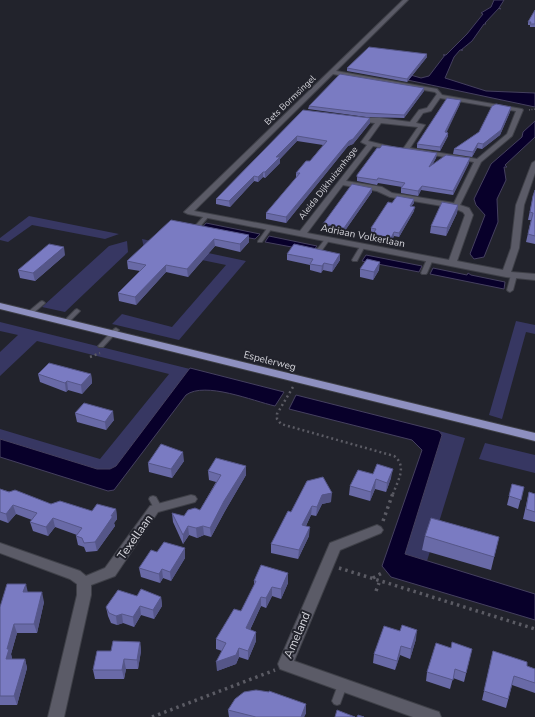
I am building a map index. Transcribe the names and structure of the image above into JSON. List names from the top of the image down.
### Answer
{
  "streets": {
    "main road": ["Espelerweg"],
    "street": [
      "Bets Bormsingel",
      "Aleida Dijkhuizenhage",
      "Adriaan Volkerlaan",
      "Texellaan",
      "Ameland"
    ]
  },
  "crossings": [
    ["Bets Bormsingel", "Adriaan Volkerlaan"],
    ["Aleida Dijkhuizenhage", "Adriaan Volkerlaan"]
  ]
}
